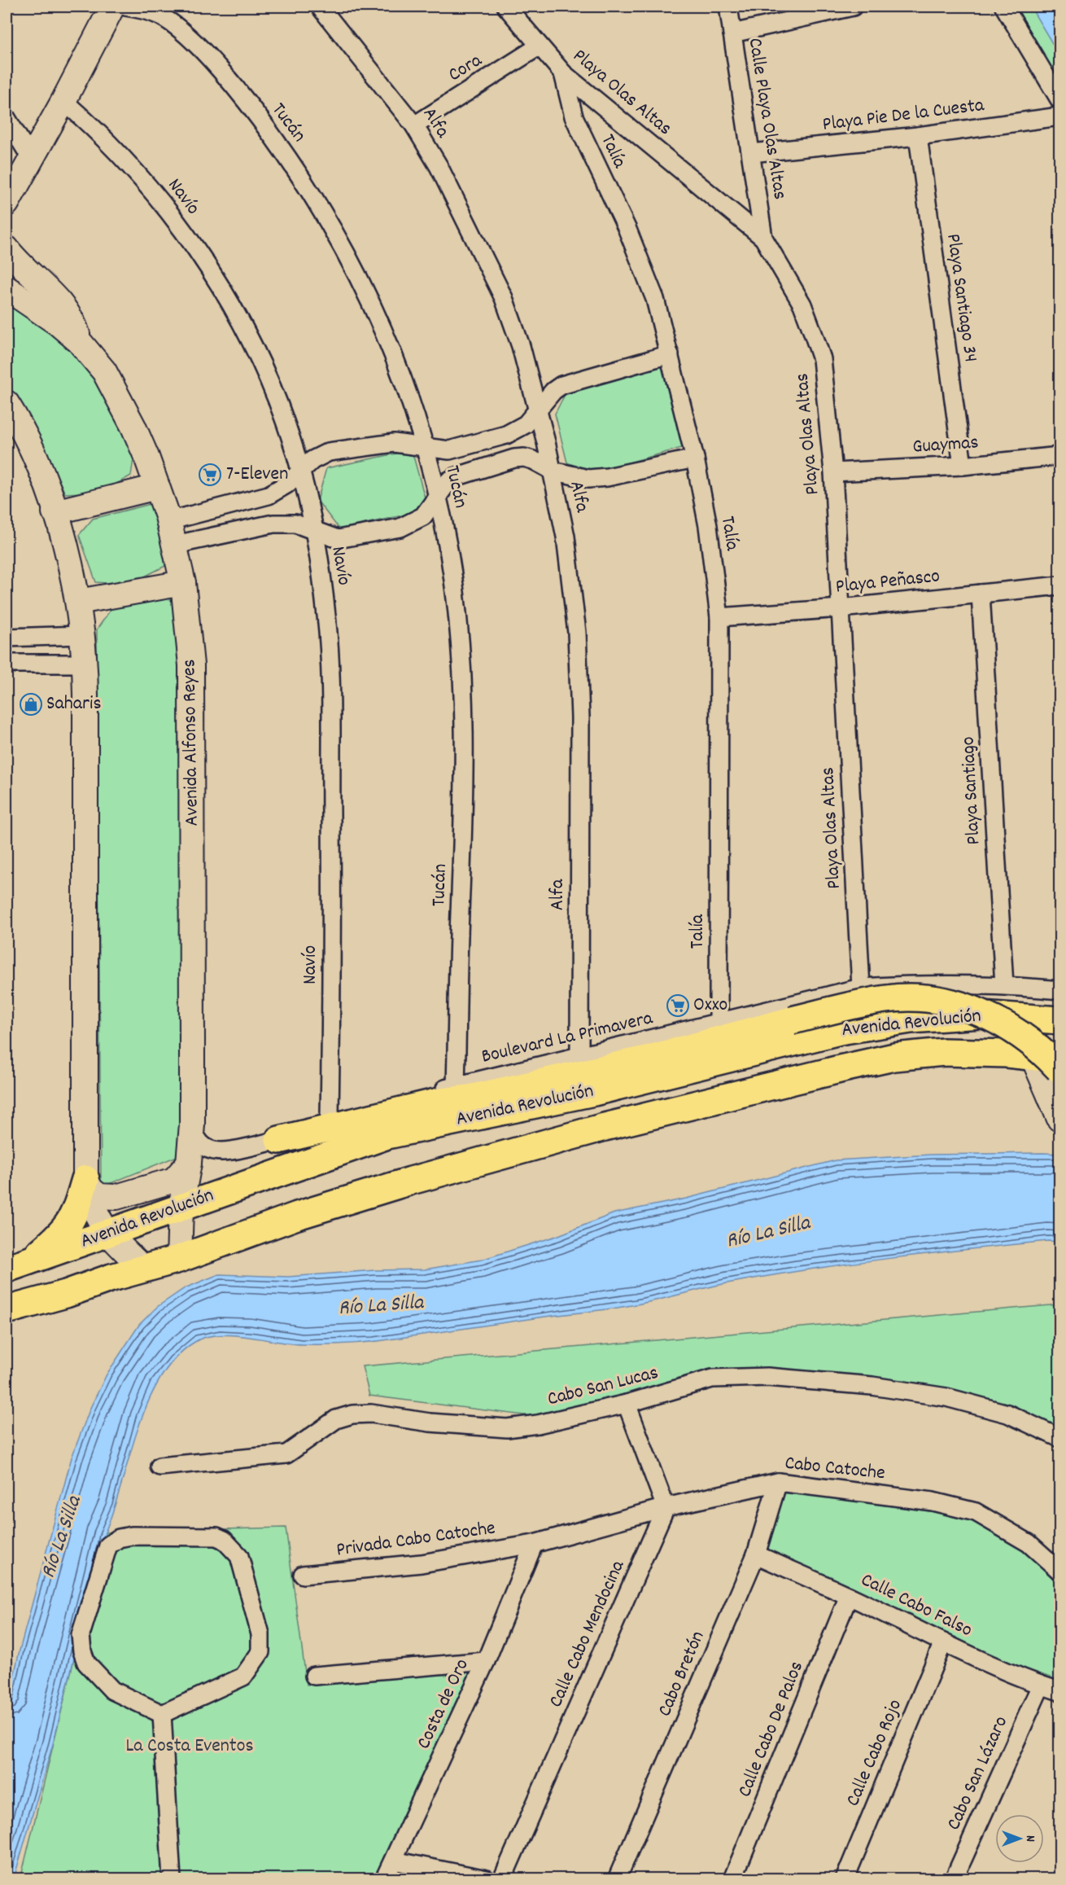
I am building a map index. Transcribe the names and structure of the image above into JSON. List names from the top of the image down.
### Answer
{
  "streets": {
    "main road": ["Avenida Alfonso Reyes", "Avenida Revolución"],
    "street": [
      "Cora",
      "Playa Olas Altas",
      "Playa Pie De la Cuesta",
      "Calle Playa Olas Altas",
      "Tucán",
      "Alfa",
      "Talía",
      "Navío",
      "Playa Santiago 34",
      "Guaymas",
      "Playa Peñasco",
      "Playa Santiago",
      "Boulevard La Primavera",
      "Cabo San Lucas",
      "Cabo Catoche",
      "Privada Cabo Catoche",
      "Calle Cabo Falso",
      "Calle Cabo Mendocina",
      "Cabo Bretón",
      "Costa de Oro",
      "Calle Cabo De Palos",
      "Calle Cabo Rojo",
      "Cabo San Lázaro"
    ]
  },
  "crossings": [
    ["Cora", "Playa Olas Altas"],
    ["Cora", "Alfa"],
    ["Playa Olas Altas", "Calle Playa Olas Altas"],
    ["Playa Olas Altas", "Talía"],
    ["Playa Olas Altas", "Guaymas"],
    ["Playa Olas Altas", "Playa Peñasco"],
    ["Playa Olas Altas", "Boulevard La Primavera"],
    ["Playa Pie De la Cuesta", "Calle Playa Olas Altas"],
    ["Playa Pie De la Cuesta", "Playa Santiago 34"],
    ["Tucán", "Navío"],
    ["Tucán", "Boulevard La Primavera"],
    ["Alfa", "Boulevard La Primavera"],
    ["Talía", "Playa Peñasco"],
    ["Talía", "Boulevard La Primavera"],
    ["Navío", "Boulevard La Primavera"],
    ["Playa Santiago 34", "Guaymas"],
    ["Playa Peñasco", "Playa Santiago"],
    ["Avenida Alfonso Reyes", "Avenida Revolución"],
    ["Avenida Alfonso Reyes", "Boulevard La Primavera"],
    ["Playa Santiago", "Boulevard La Primavera"],
    ["Cabo Catoche", "Privada Cabo Catoche"],
    ["Cabo Catoche", "Calle Cabo Mendocina"],
    ["Cabo Catoche", "Cabo Bretón"],
    ["Cabo Catoche", "Costa de Oro"],
    ["Privada Cabo Catoche", "Costa de Oro"],
    ["Calle Cabo Falso", "Cabo Bretón"],
    ["Calle Cabo Falso", "Calle Cabo De Palos"],
    ["Calle Cabo Falso", "Calle Cabo Rojo"],
    ["Calle Cabo Falso", "Cabo San Lázaro"]
  ],
  "water": ["Río La Silla"],
  "parks": ["La Costa Eventos"],
  "places": {
    "supermarket": ["7-Eleven", "Oxxo"],
    "shop": ["Saharis"]
  },
  "north": "right"
}
